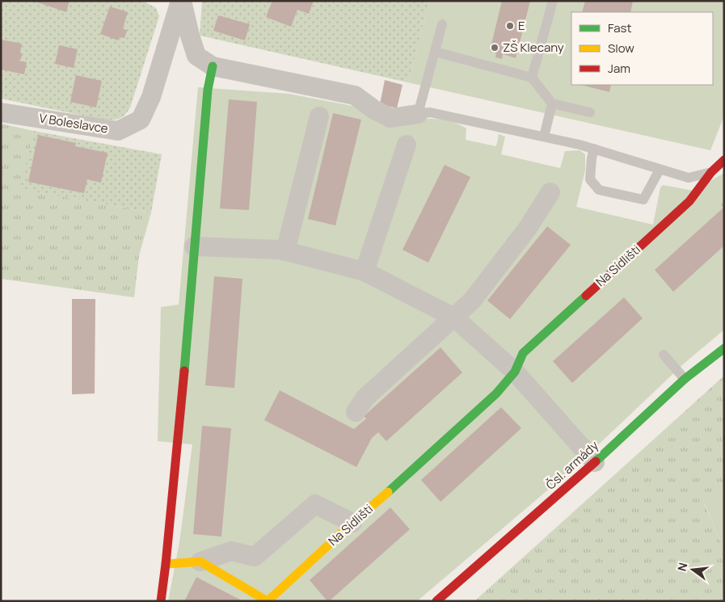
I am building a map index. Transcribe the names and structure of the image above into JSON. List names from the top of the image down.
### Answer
{
  "streets": {
    "street": ["V Boleslavce", "Na Sídlišti", "Čsl. armády"]
  },
  "places": ["E", "ZŠ Klecany"],
  "legend": ["Fast", "Slow", "Jam"],
  "north": "left"
}
